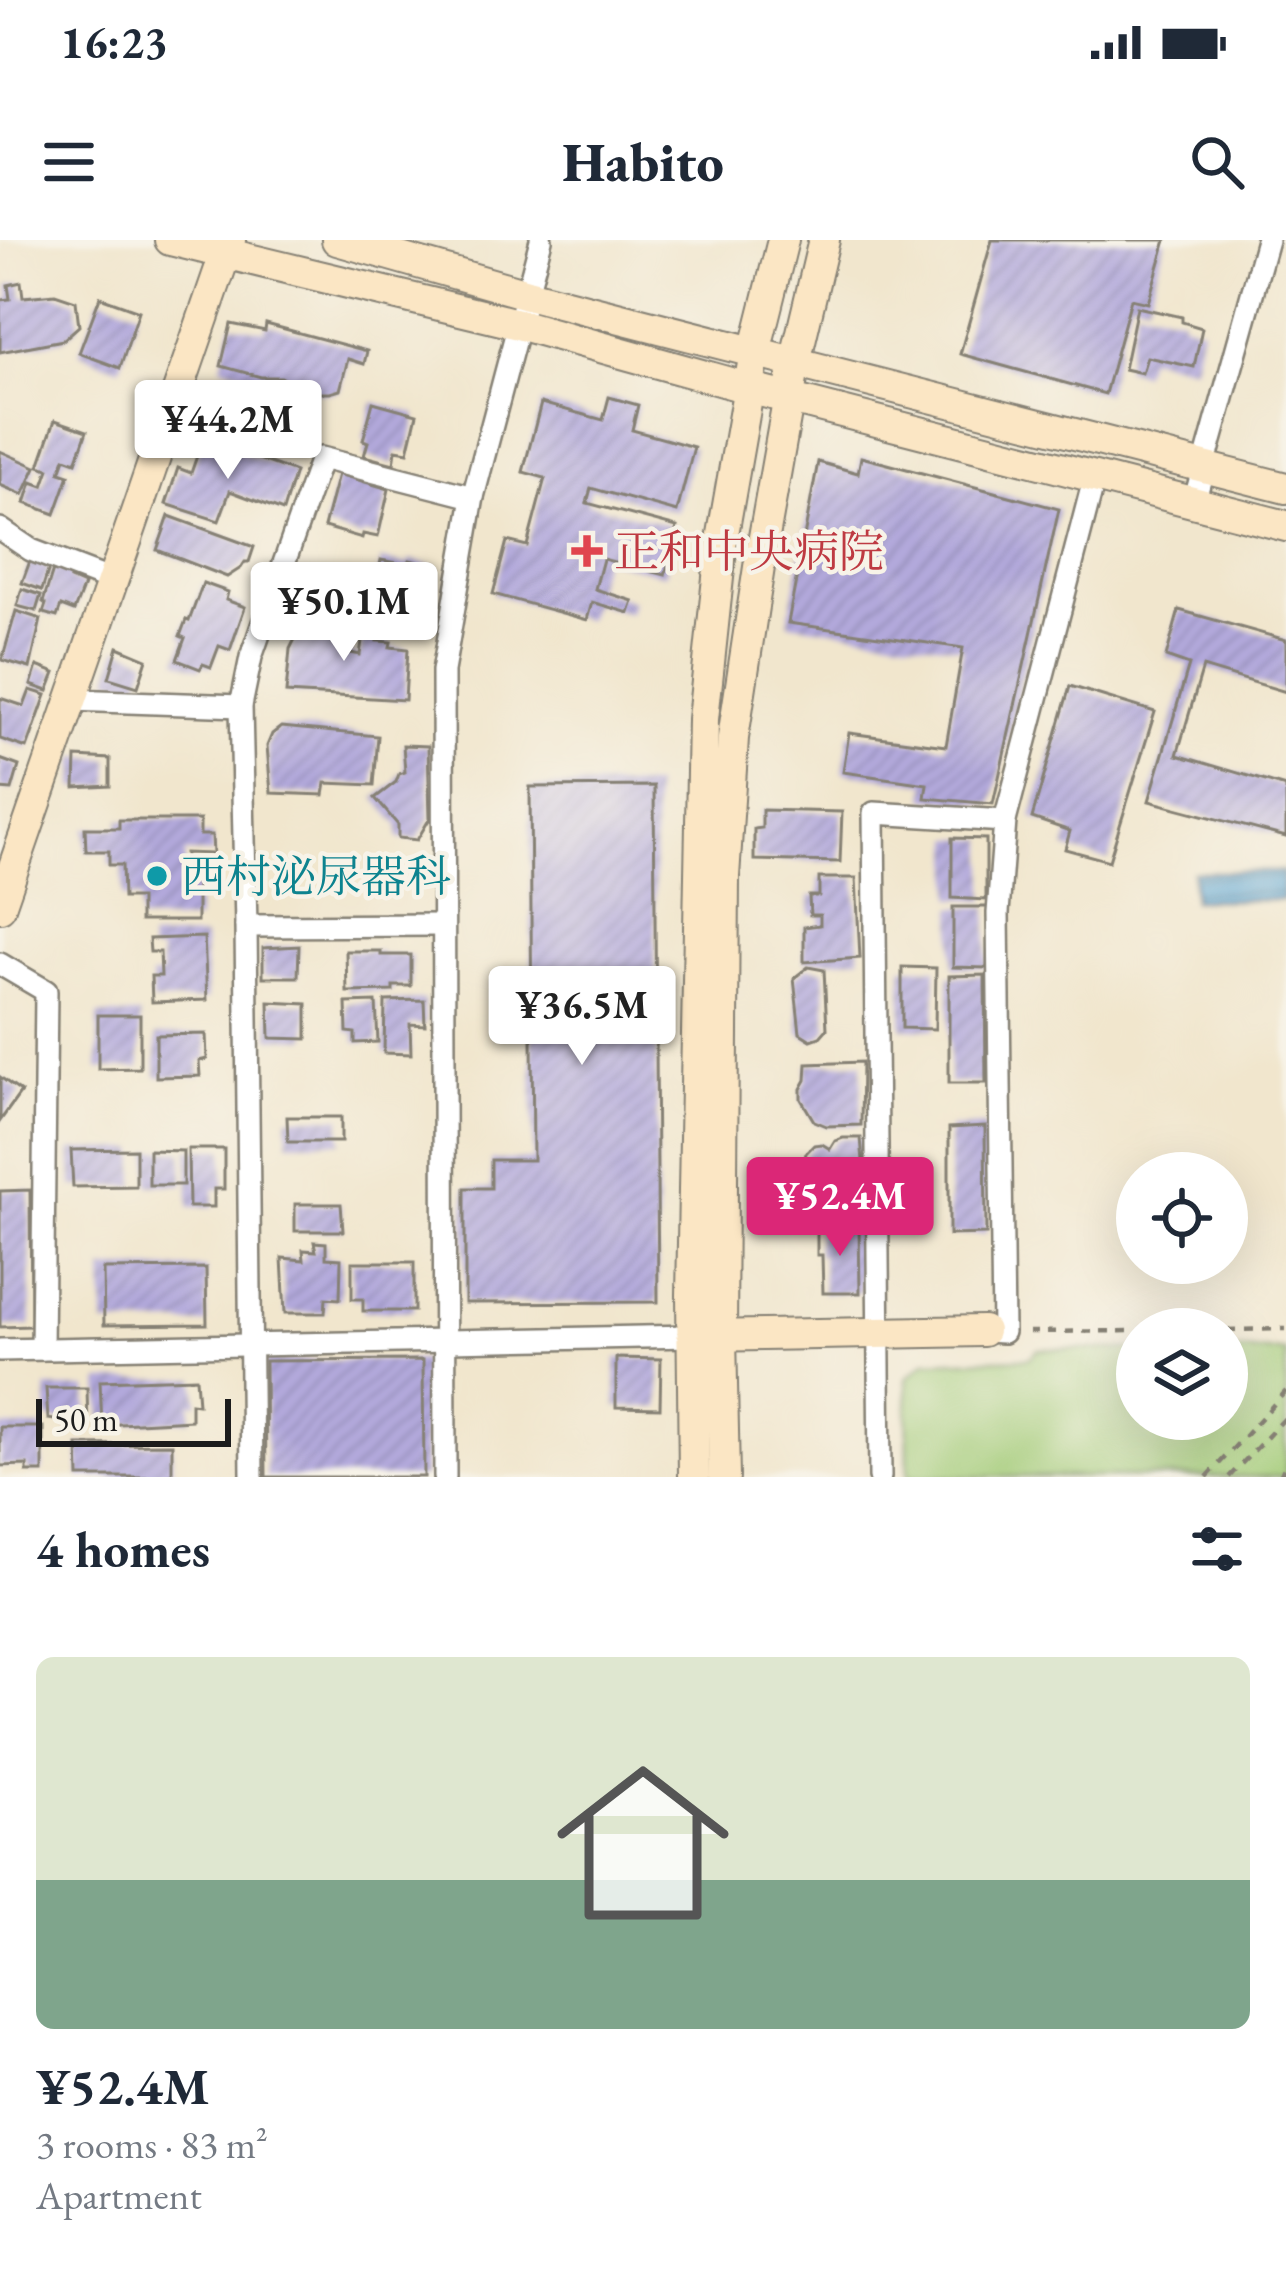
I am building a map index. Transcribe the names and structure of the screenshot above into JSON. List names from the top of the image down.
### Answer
{
  "places": {
    "health": ["正和中央病院"],
    "other": ["西村泌尿器科"]
  },
  "scale_bar": "50 m",
  "page": {
    "status": "16:23",
    "header": "Habito",
    "price": [
      "¥44.2M",
      "¥50.1M",
      "¥36.5M",
      "¥52.4M"
    ],
    "scale": "50 m",
    "heading": "4 homes",
    "list": [
      {
        "name": "¥52.4M",
        "note": "3 rooms · 83 m² · Apartment"
      }
    ]
  }
}
